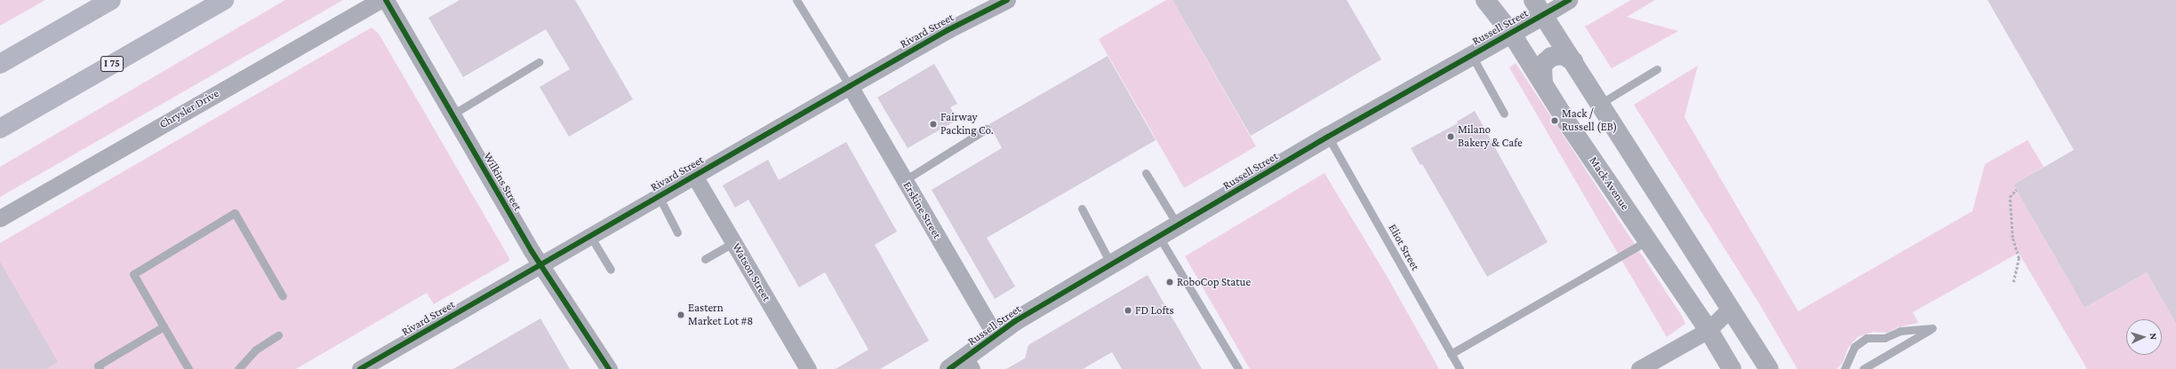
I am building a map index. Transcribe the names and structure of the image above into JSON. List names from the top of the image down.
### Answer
{
  "streets": {
    "highway": ["I 75"],
    "main road": ["Mack Avenue"],
    "street": [
      "Russell Street",
      "Rivard Street",
      "Chrysler Drive",
      "Wilkins Street",
      "Erskine Street",
      "Watson Street"
    ],
    "lane": ["Eliot Street"]
  },
  "crossings": [
    ["Russell Street", "Mack Avenue"],
    ["Russell Street", "Erskine Street"],
    ["Russell Street", "Eliot Street"],
    ["Rivard Street", "Wilkins Street"],
    ["Rivard Street", "Erskine Street"],
    ["Rivard Street", "Watson Street"]
  ],
  "places": [
    "Mack / Russell (EB)",
    "Fairway Packing Co.",
    "Milano Bakery & Cafe",
    "RoboCop Statue",
    "FD Lofts",
    "Eastern Market Lot #8"
  ],
  "north": "right"
}
